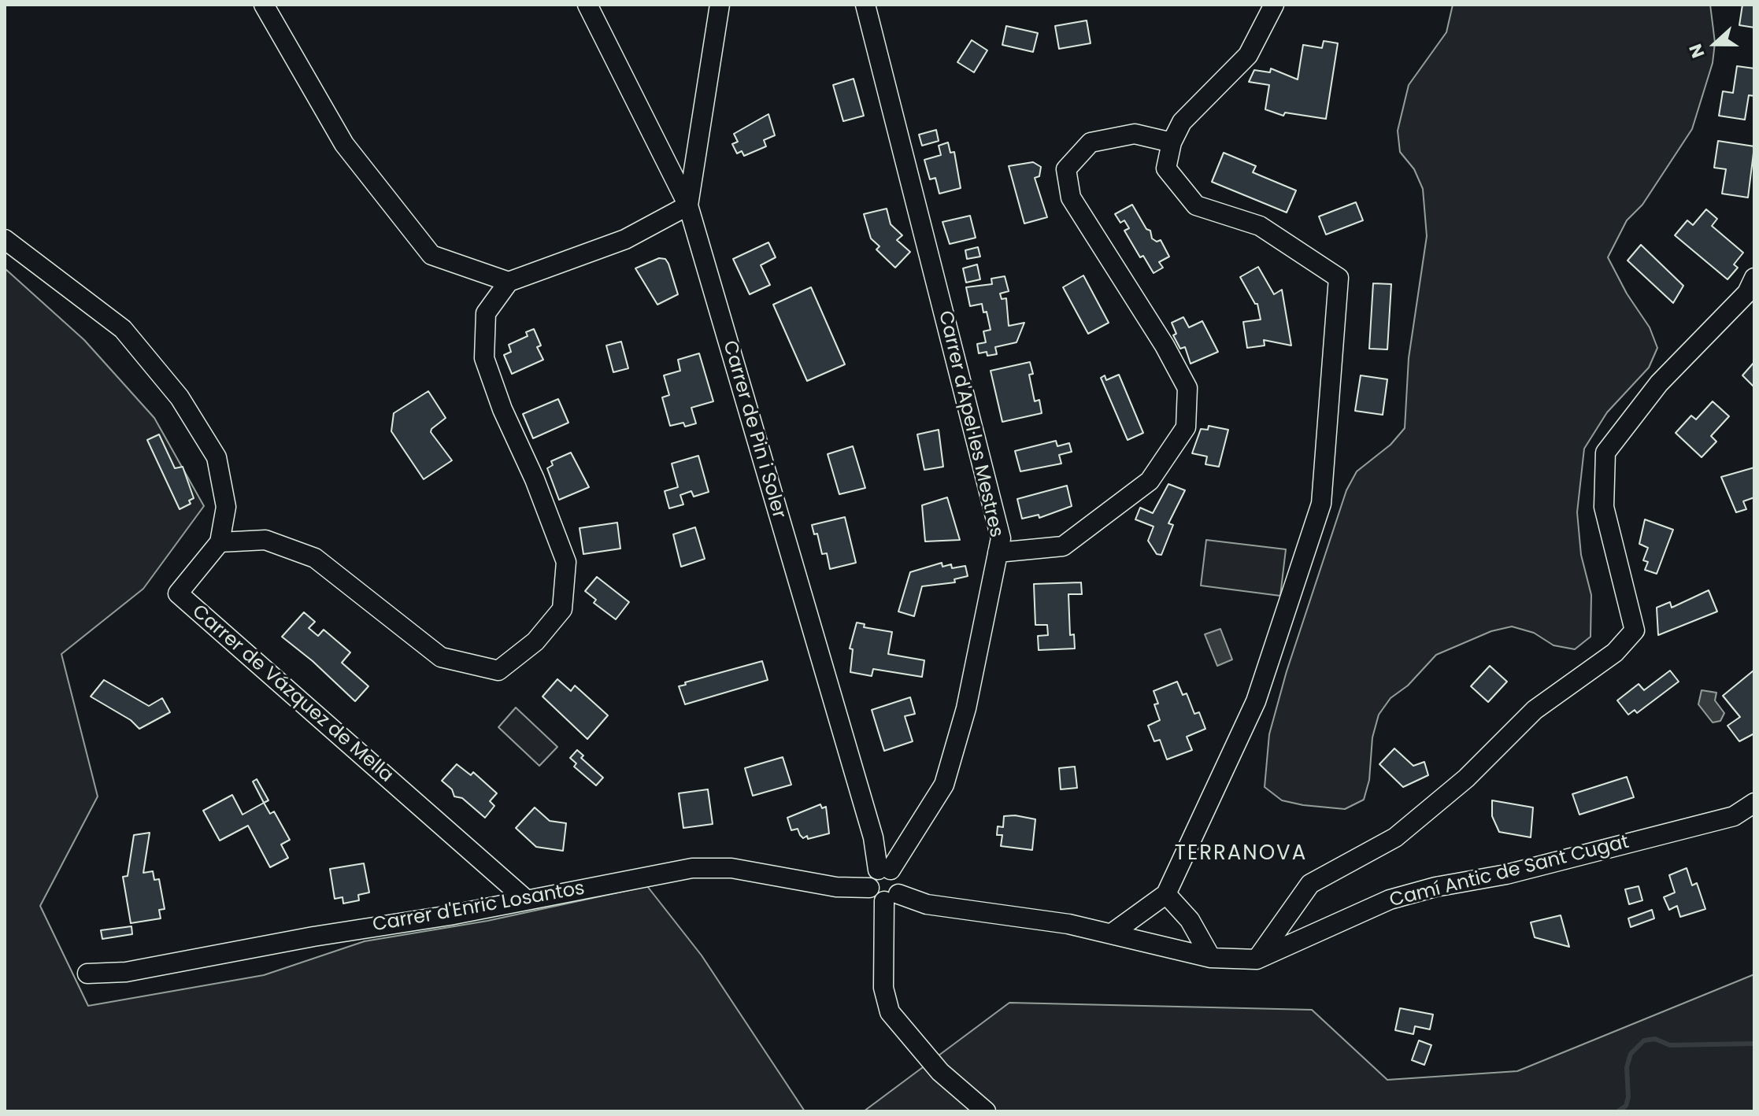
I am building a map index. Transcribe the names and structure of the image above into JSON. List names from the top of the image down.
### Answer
{
  "streets": {
    "street": [
      "Carrer d'Apel·les Mestres",
      "Carrer de Pin i Soler",
      "Carrer de Vázquez de Mella",
      "Camí Antic de Sant Cugat",
      "Carrer d'Enric Losantos"
    ]
  },
  "crossings": [
    ["Carrer d'Apel·les Mestres", "Carrer de Pin i Soler"],
    ["Carrer d'Apel·les Mestres", "Camí Antic de Sant Cugat"],
    ["Carrer d'Apel·les Mestres", "Carrer d'Enric Losantos"],
    ["Carrer de Pin i Soler", "Camí Antic de Sant Cugat"],
    ["Carrer de Pin i Soler", "Carrer d'Enric Losantos"],
    ["Carrer de Vázquez de Mella", "Carrer d'Enric Losantos"],
    ["Camí Antic de Sant Cugat", "Carrer d'Enric Losantos"]
  ],
  "districts": ["TERRANOVA"],
  "north": "left"
}
